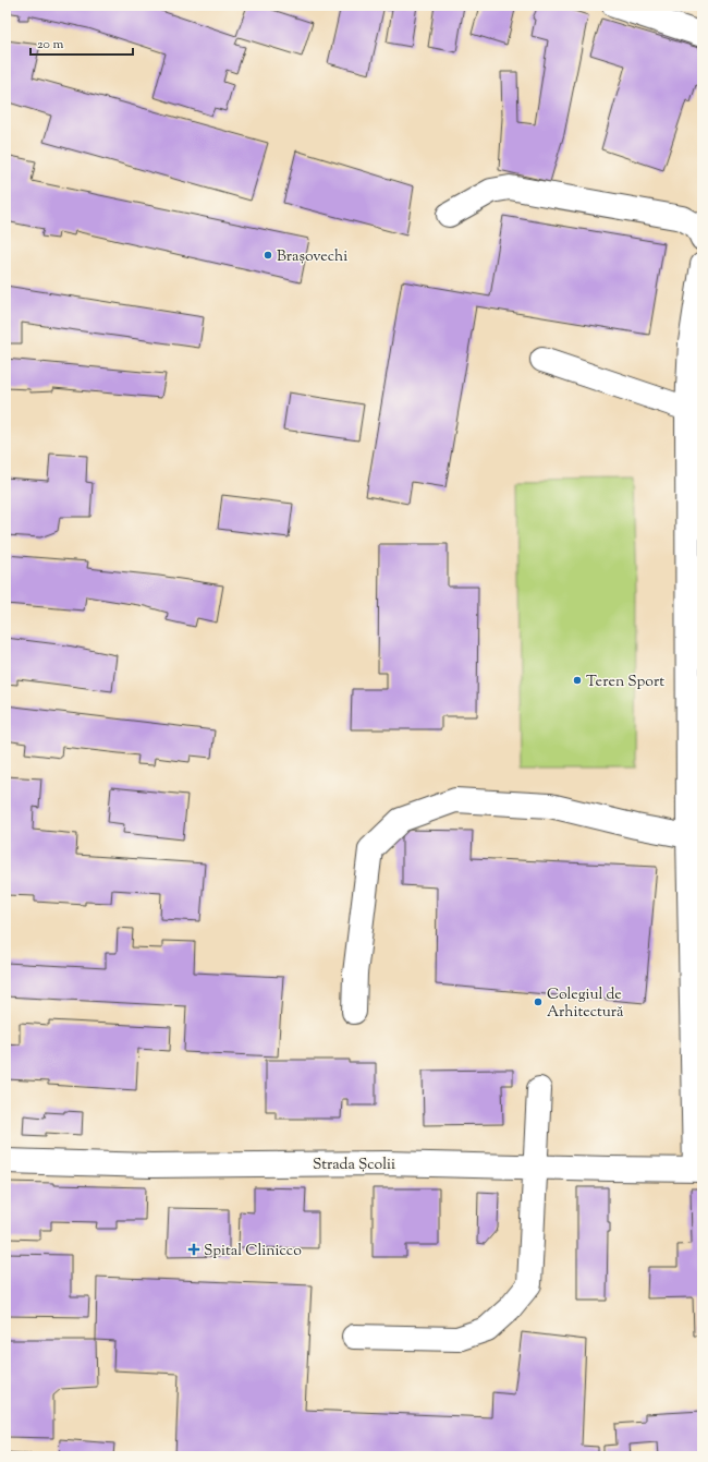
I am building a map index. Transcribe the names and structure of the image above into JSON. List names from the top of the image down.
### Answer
{
  "streets": {
    "street": ["Strada Școlii"]
  },
  "places": {
    "other": ["Brașovechi", "Teren Sport", "Colegiul de Arhitectură"],
    "health": ["Spital Clinicco"]
  },
  "scale_bar": "20 m"
}
